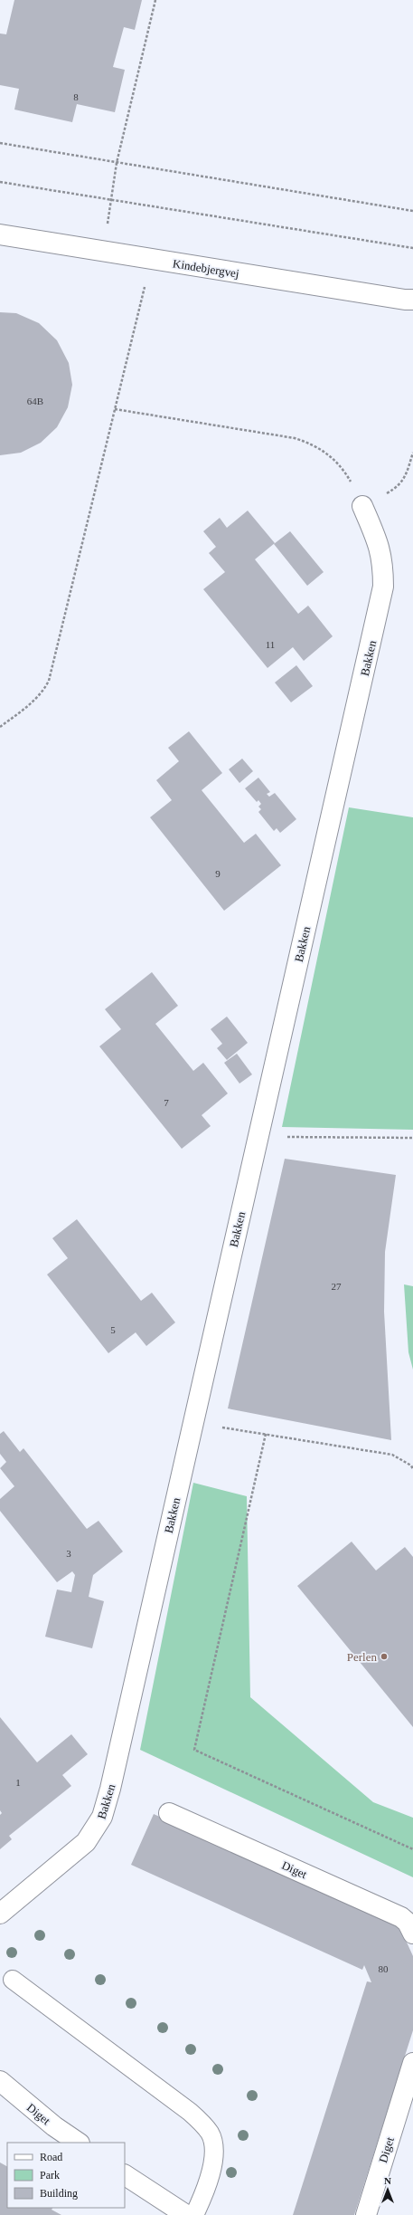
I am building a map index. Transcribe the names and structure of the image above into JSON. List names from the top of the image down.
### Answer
{
  "streets": {
    "street": ["Kindebjergvej", "Bakken", "Diget"]
  },
  "places": ["Perlen"],
  "house_numbers": [
    "8",
    "64B",
    "11",
    "9",
    "7",
    "27",
    "5",
    "3",
    "1",
    "80"
  ],
  "legend": ["Road", "Park", "Building"],
  "north": "top"
}
